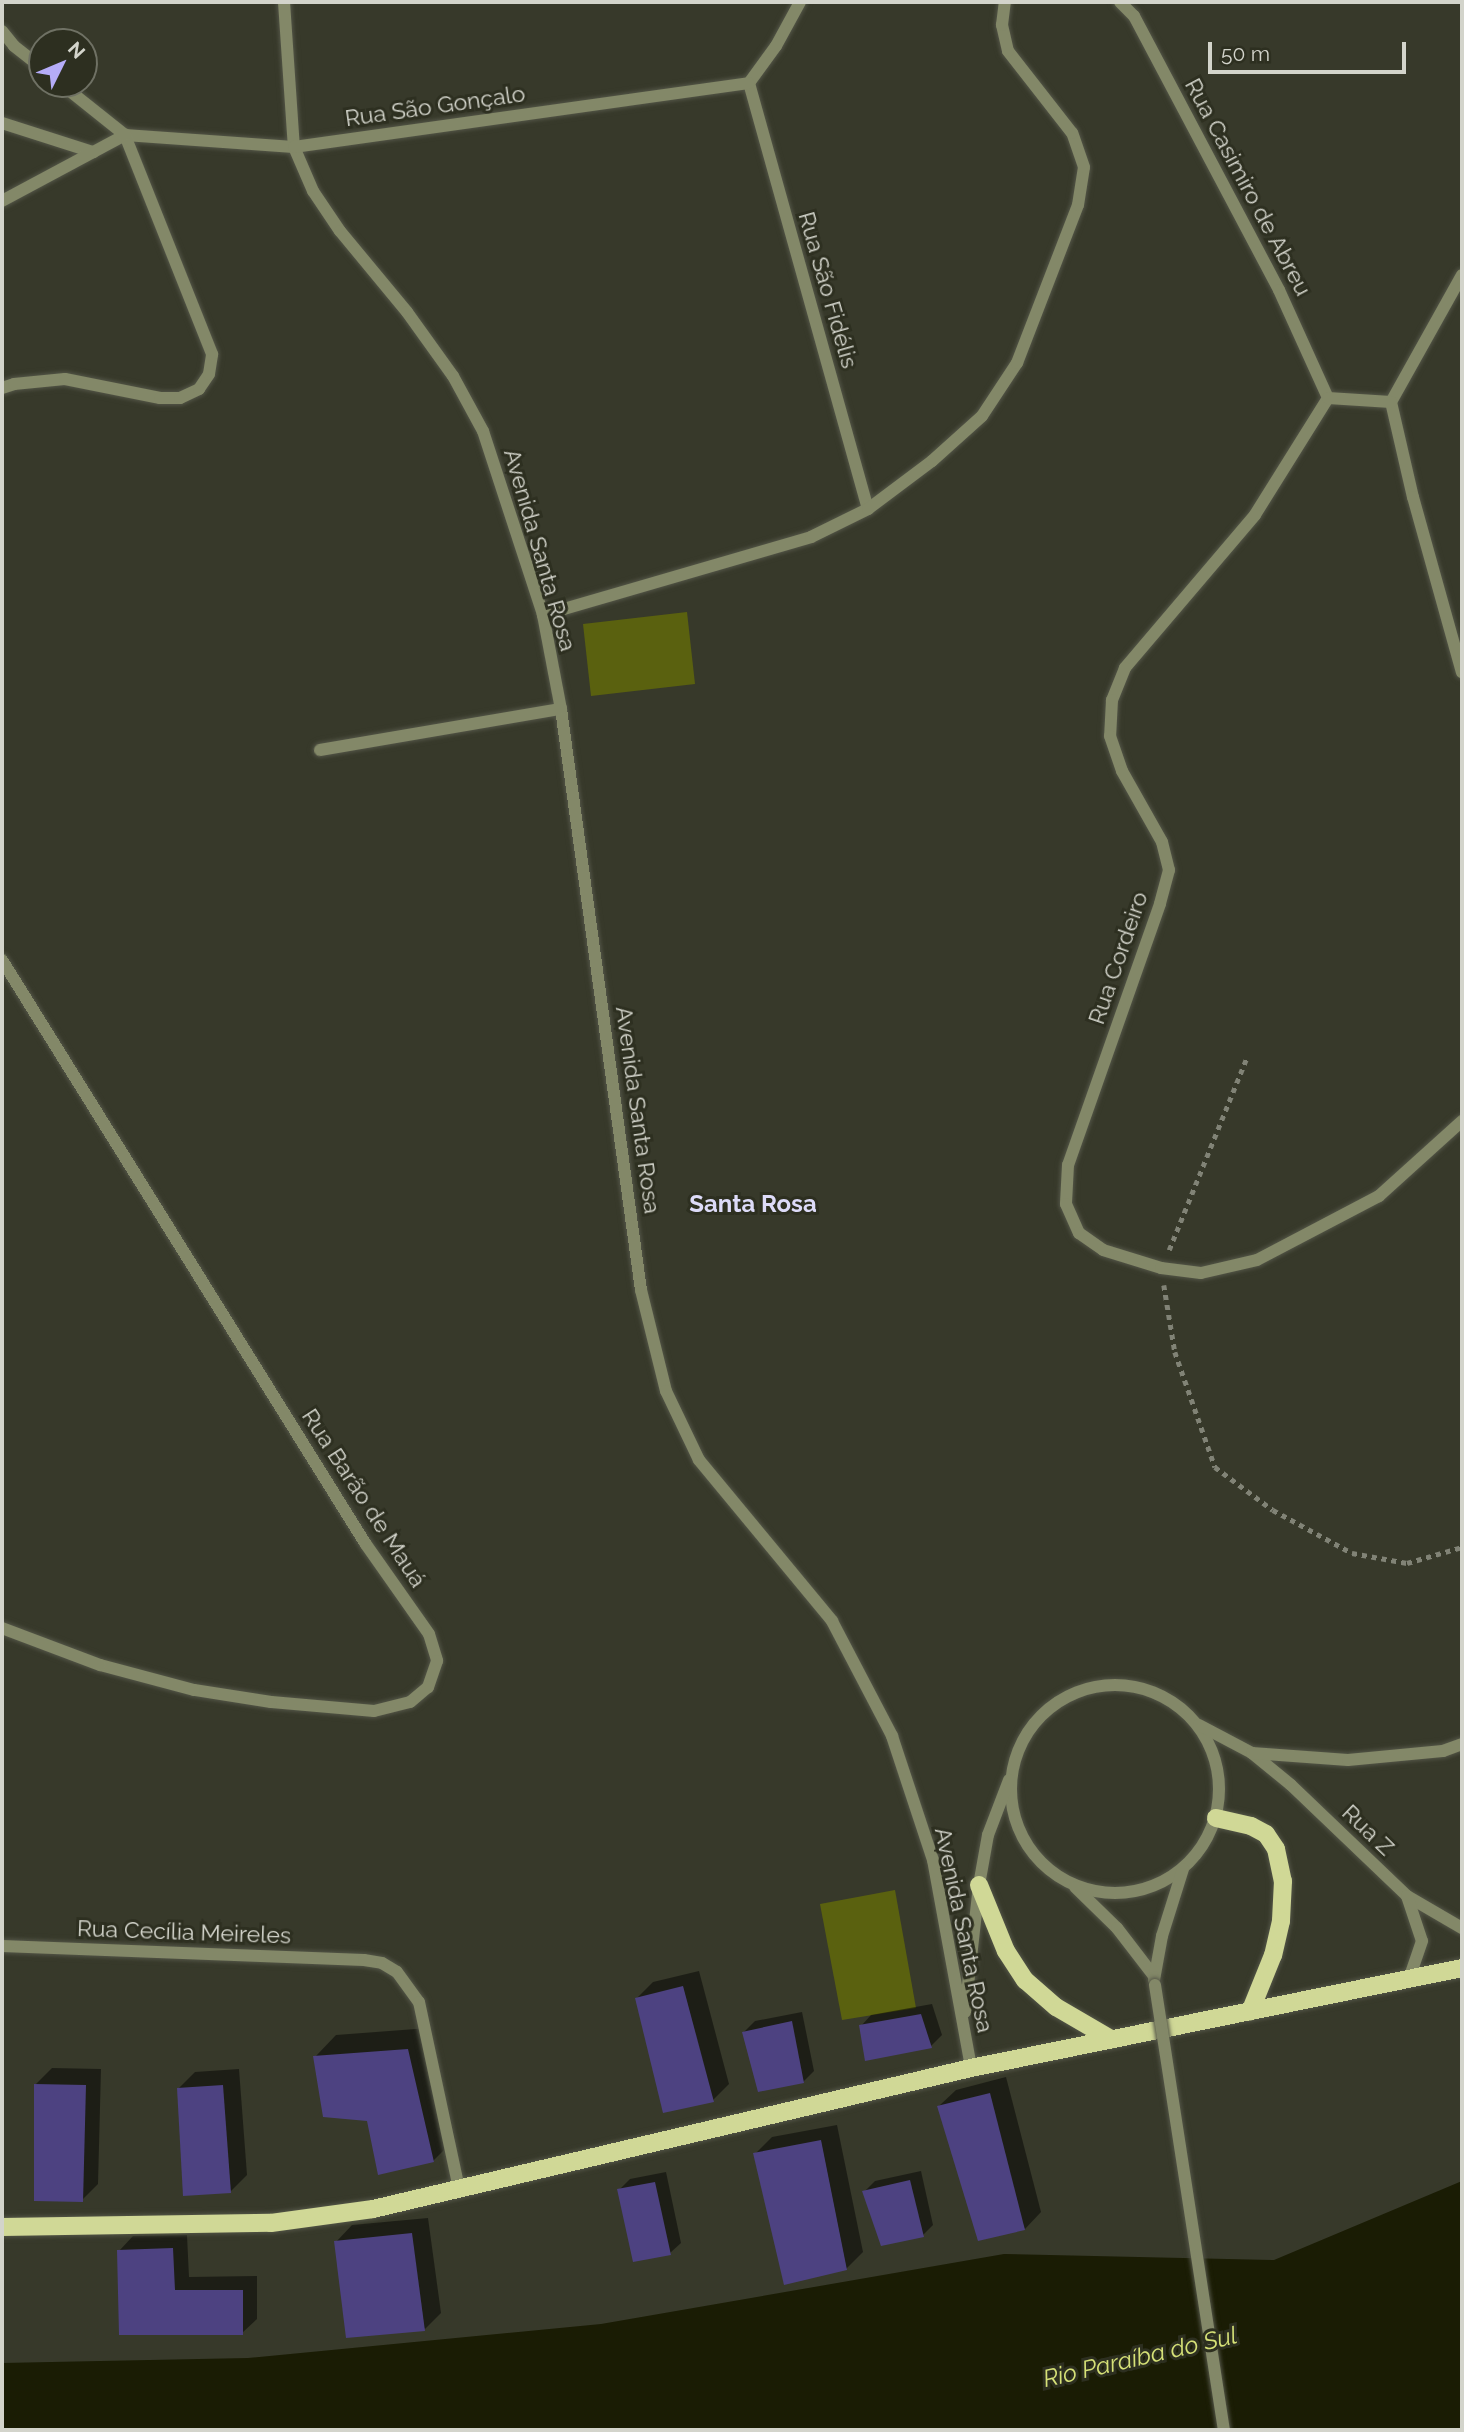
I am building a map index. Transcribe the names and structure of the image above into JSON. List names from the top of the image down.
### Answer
{
  "streets": {
    "street": [
      "Rua São Gonçalo",
      "Rua Casimiro de Abreu",
      "Rua São Fidélis",
      "Avenida Santa Rosa",
      "Rua Cordeiro",
      "Rua Barão de Mauá",
      "Rua Z",
      "Rua Cecília Meireles"
    ]
  },
  "crossings": [
    ["Rua São Gonçalo", "Rua São Fidélis"],
    ["Rua São Gonçalo", "Avenida Santa Rosa"],
    ["Rua Casimiro de Abreu", "Rua Cordeiro"]
  ],
  "districts": ["Santa Rosa"],
  "water": ["Rio Paraíba do Sul"],
  "scale_bar": "50 m",
  "north": "top right"
}
